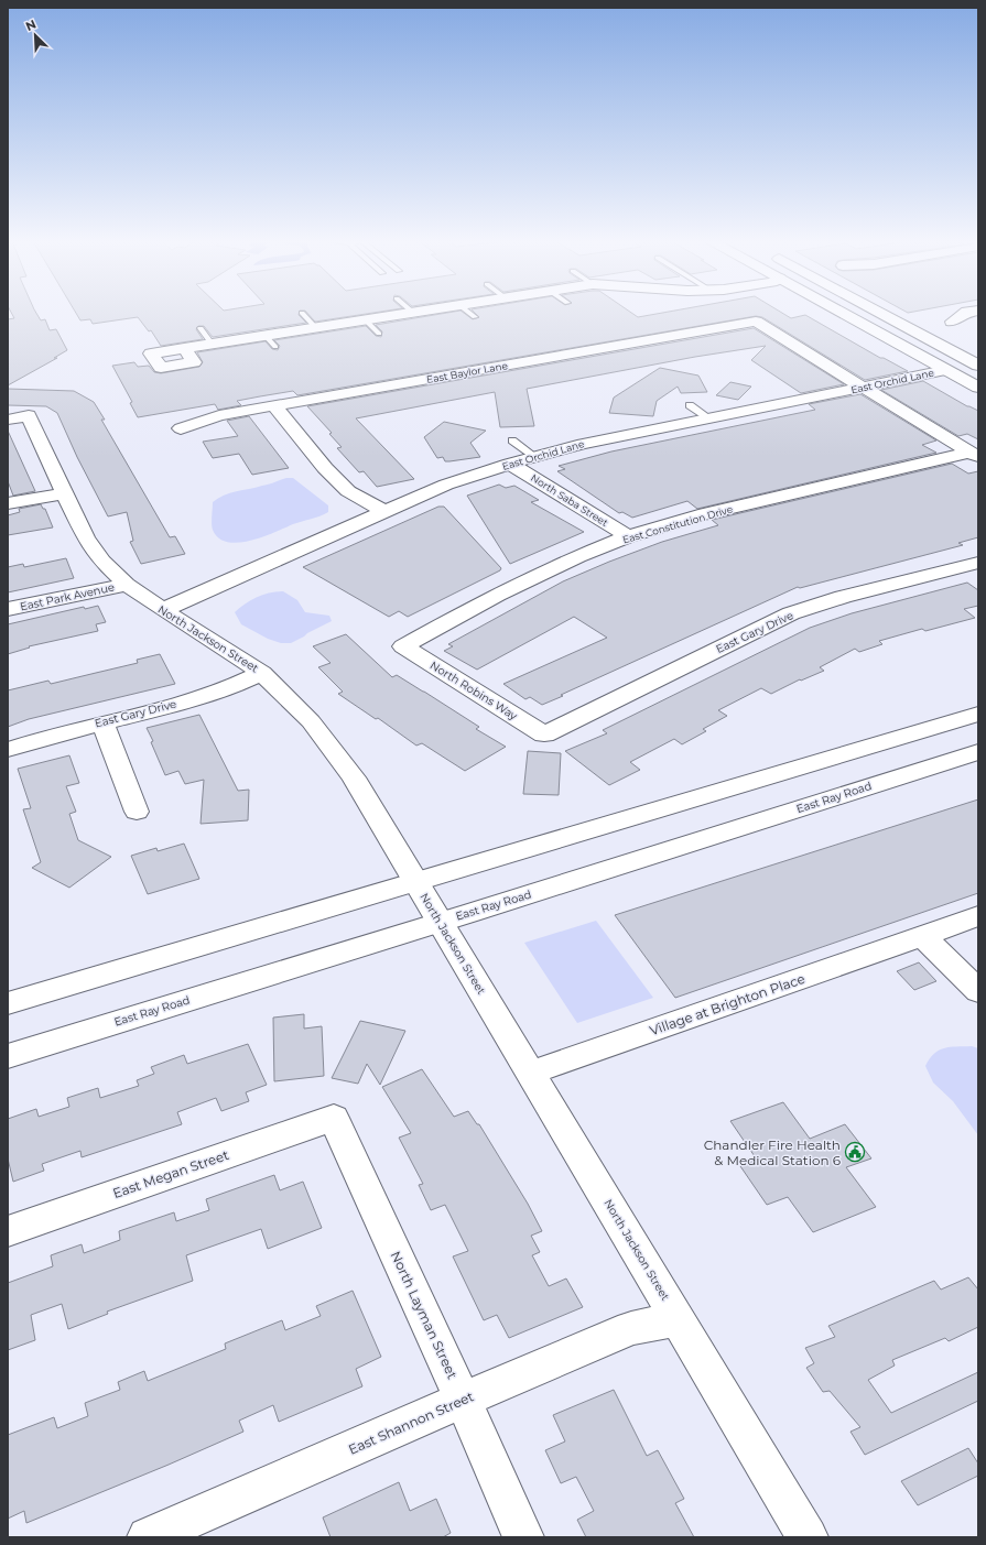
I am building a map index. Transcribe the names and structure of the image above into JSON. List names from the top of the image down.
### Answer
{
  "streets": {
    "street": [
      "East Baylor Lane",
      "East Orchid Lane",
      "North Saba Street",
      "East Constitution Drive",
      "East Park Avenue",
      "East Gary Drive",
      "North Jackson Street",
      "North Robins Way",
      "East Ray Road",
      "Village at Brighton Place",
      "East Megan Street",
      "North Layman Street",
      "East Shannon Street"
    ]
  },
  "crossings": [
    ["East Baylor Lane", "East Orchid Lane"],
    ["East Orchid Lane", "North Saba Street"],
    ["East Orchid Lane", "North Jackson Street"],
    ["North Saba Street", "East Constitution Drive"],
    ["East Constitution Drive", "North Robins Way"],
    ["East Park Avenue", "North Jackson Street"],
    ["East Gary Drive", "North Jackson Street"],
    ["East Gary Drive", "North Robins Way"],
    ["North Jackson Street", "East Ray Road"],
    ["North Jackson Street", "Village at Brighton Place"],
    ["North Jackson Street", "East Shannon Street"],
    ["East Megan Street", "North Layman Street"],
    ["North Layman Street", "East Shannon Street"]
  ],
  "places": {
    "public building": ["Chandler Fire Health & Medical Station 6"]
  },
  "north": "top left"
}
